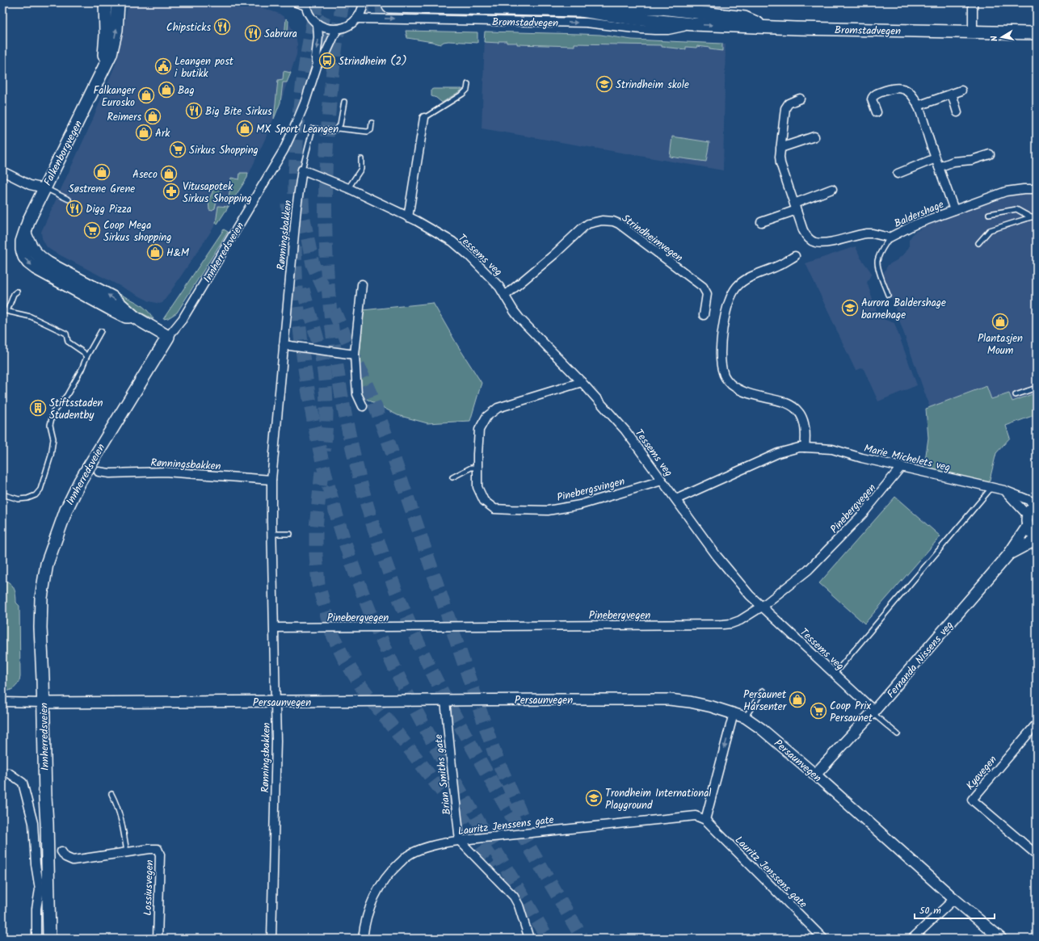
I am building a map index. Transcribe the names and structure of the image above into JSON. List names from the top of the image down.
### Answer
{
  "streets": {
    "main road": ["Bromstadvegen", "Falkenborgvegen", "Innherredsveien"],
    "street": [
      "Baldershage",
      "Rønningsbakken",
      "Strindheimvegen",
      "Tessems veg",
      "Marie Michelets veg",
      "Pinebergsvingen",
      "Pinebergvegen",
      "Fernanda Nissens veg",
      "Persaunvegen",
      "Kyavegen",
      "Brian Smiths gate",
      "Lauritz Jenssens gate",
      "Lossiusvegen"
    ]
  },
  "crossings": [
    ["Falkenborgvegen", "Innherredsveien"],
    ["Rønningsbakken", "Tessems veg"],
    ["Rønningsbakken", "Pinebergvegen"],
    ["Rønningsbakken", "Persaunvegen"],
    ["Strindheimvegen", "Tessems veg"],
    ["Innherredsveien", "Persaunvegen"],
    ["Tessems veg", "Marie Michelets veg"],
    ["Tessems veg", "Pinebergsvingen"],
    ["Tessems veg", "Pinebergvegen"],
    ["Tessems veg", "Fernanda Nissens veg"],
    ["Marie Michelets veg", "Pinebergvegen"],
    ["Fernanda Nissens veg", "Persaunvegen"],
    ["Persaunvegen", "Brian Smiths gate"],
    ["Brian Smiths gate", "Lauritz Jenssens gate"]
  ],
  "places": {
    "restaurant": [
      "Chipsticks",
      "Sabrura",
      "Big Bite Sirkus",
      "Digg Pizza"
    ],
    "bus stop": ["Strindheim (2)"],
    "public building": ["Leangen post i butikk"],
    "school or university": ["Strindheim skole", "Aurora Baldershage barnehage", "Trondheim International Playground"],
    "shop": [
      "Bag",
      "Falkanger Eurosko",
      "Reimers",
      "MX Sport Leangen",
      "Ark",
      "Søstrene Grene",
      "Aseco",
      "H&M",
      "Plantasjen Moum",
      "Persaunet Hårsenter"
    ],
    "supermarket": ["Sirkus Shopping", "Coop Mega Sirkus shopping", "Coop Prix Persaunet"],
    "pharmacy": ["Vitusapotek Sirkus Shopping"],
    "building": ["Stiftsstaden Studentby"]
  },
  "scale_bar": "50 m",
  "north": "left"
}
